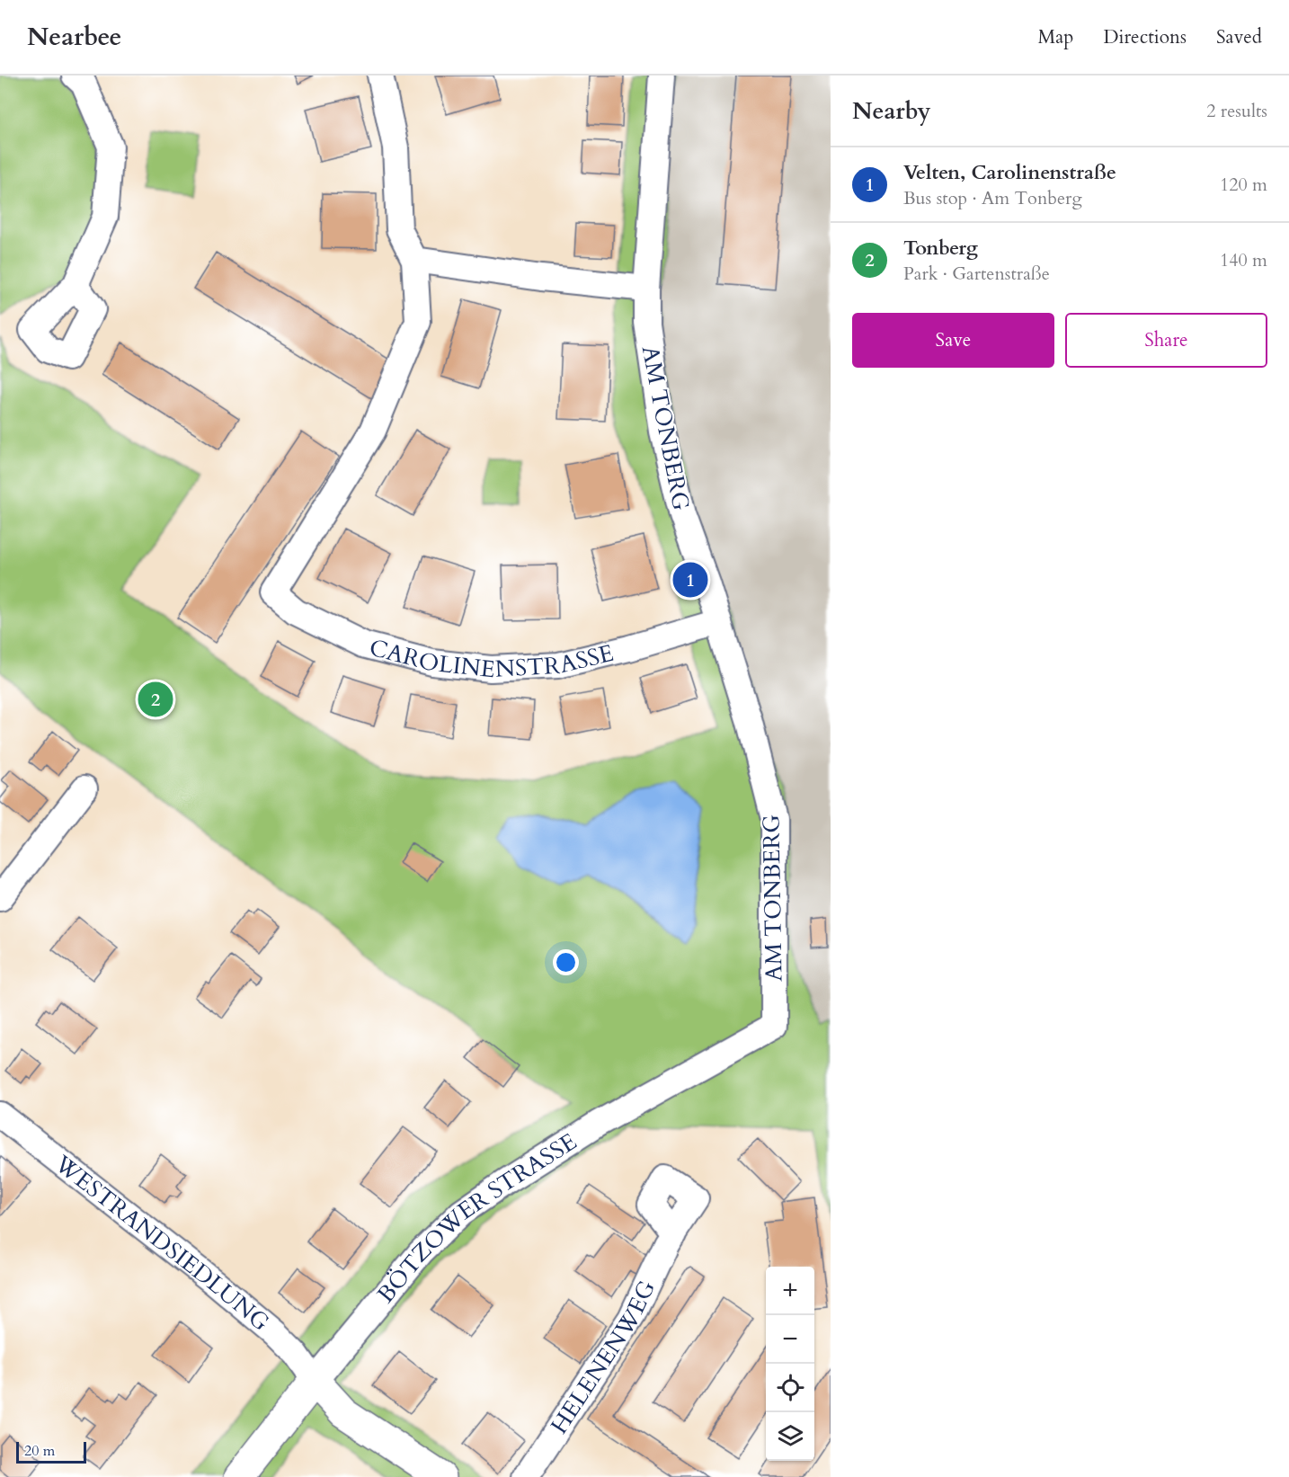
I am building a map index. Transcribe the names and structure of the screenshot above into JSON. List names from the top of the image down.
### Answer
{
  "streets": {
    "street": [
      "AM TONBERG",
      "CAROLINENSTRASSE",
      "BÖTZOWER STRASSE",
      "WESTRANDSIEDLUNG",
      "HELENENWEG"
    ]
  },
  "crossings": [
    ["AM TONBERG", "CAROLINENSTRASSE"],
    ["AM TONBERG", "BÖTZOWER STRASSE"],
    ["BÖTZOWER STRASSE", "WESTRANDSIEDLUNG"]
  ],
  "scale_bar": "20 m",
  "page": {
    "header": "Nearbee",
    "nav": ["Map", "Directions", "Saved"],
    "heading": ["Nearby", "2 results"],
    "list": [
      {
        "mark": "1",
        "name": "Velten, Carolinenstraße",
        "note": "Bus stop · Am Tonberg",
        "value": "120 m"
      },
      {
        "mark": "2",
        "name": "Tonberg",
        "note": "Park · Gartenstraße",
        "value": "140 m"
      }
    ],
    "buttons": ["Save", "Share"],
    "pins": ["1", "2"],
    "map_buttons": ["+", "−"],
    "scale": "20 m"
  }
}
